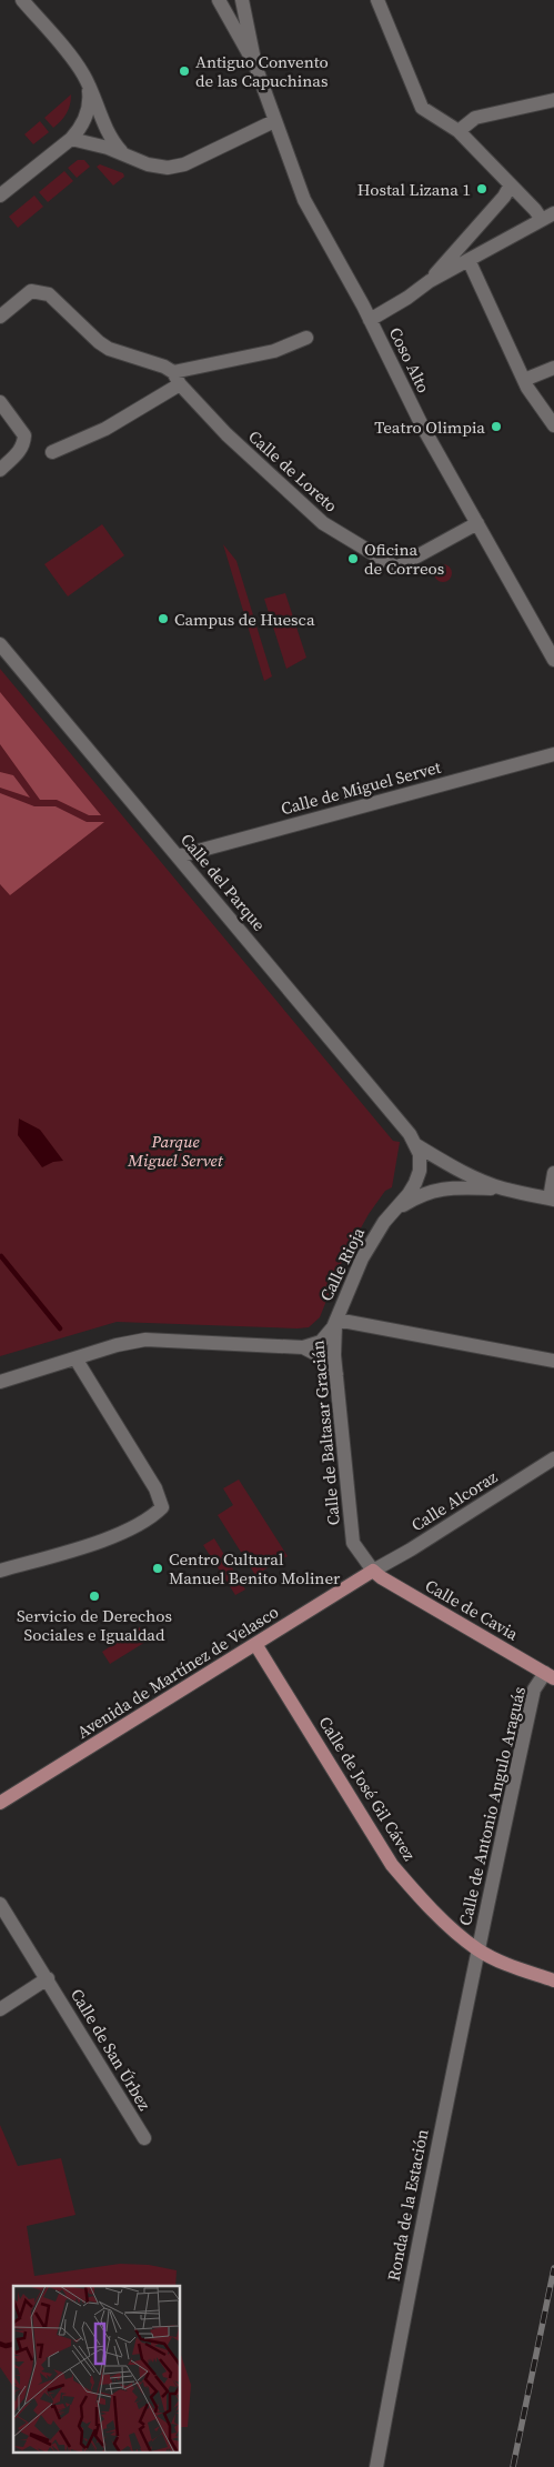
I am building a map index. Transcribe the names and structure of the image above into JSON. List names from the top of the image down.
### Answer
{
  "streets": {
    "main road": ["Calle de Cavia", "Avenida de Martínez de Velasco", "Calle de José Gil Cávez"],
    "street": [
      "Coso Alto",
      "Calle de Loreto",
      "Calle de Miguel Servet",
      "Calle del Parque",
      "Calle Rioja",
      "Calle de Baltasar Gracián",
      "Calle Alcoraz",
      "Calle de Antonio Angulo Araguás",
      "Calle de San Úrbez",
      "Ronda de la Estación"
    ]
  },
  "crossings": [
    ["Coso Alto", "Calle de Loreto"],
    ["Calle de Miguel Servet", "Calle del Parque"],
    ["Calle del Parque", "Calle Rioja"],
    ["Calle Rioja", "Calle de Baltasar Gracián"],
    ["Calle de Baltasar Gracián", "Calle Alcoraz"],
    ["Calle de Baltasar Gracián", "Calle de Cavia"],
    ["Calle de Baltasar Gracián", "Avenida de Martínez de Velasco"],
    ["Calle Alcoraz", "Calle de Cavia"],
    ["Calle Alcoraz", "Avenida de Martínez de Velasco"],
    ["Calle de Cavia", "Avenida de Martínez de Velasco"],
    ["Calle de Cavia", "Calle de Antonio Angulo Araguás"],
    ["Avenida de Martínez de Velasco", "Calle de José Gil Cávez"],
    ["Calle de José Gil Cávez", "Calle de Antonio Angulo Araguás"],
    ["Calle de José Gil Cávez", "Ronda de la Estación"],
    ["Calle de Antonio Angulo Araguás", "Ronda de la Estación"]
  ],
  "parks": ["Parque Miguel Servet"],
  "places": [
    "Antiguo Convento de las Capuchinas",
    "Hostal Lizana 1",
    "Teatro Olimpia",
    "Oficina de Correos",
    "Campus de Huesca",
    "Centro Cultural Manuel Benito Moliner",
    "Servicio de Derechos Sociales e Igualdad"
  ]
}
